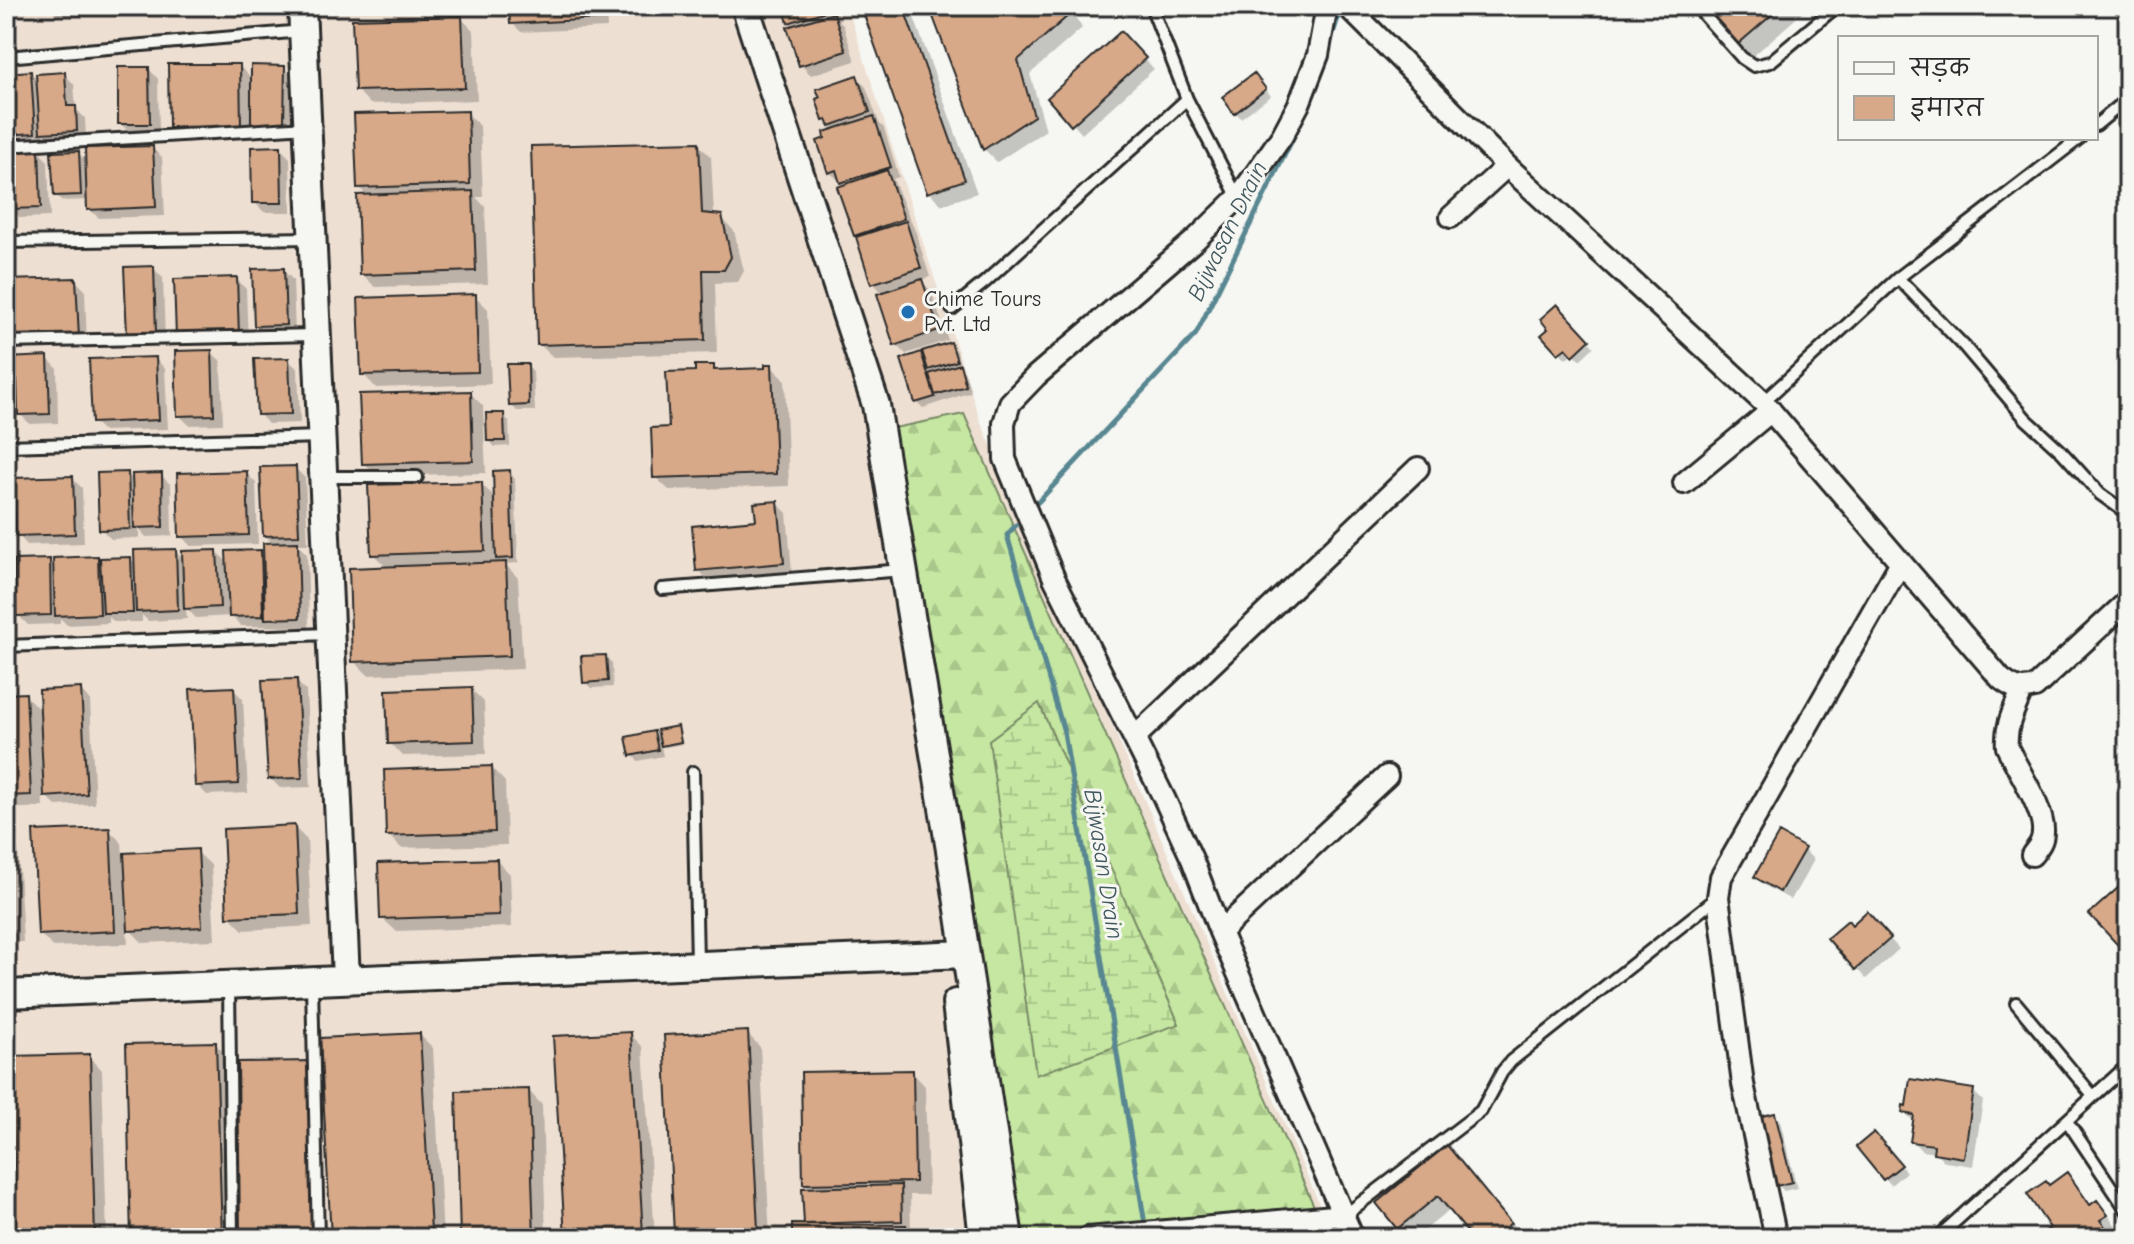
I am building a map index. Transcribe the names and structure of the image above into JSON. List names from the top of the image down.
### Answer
{
  "water": ["Bijwasan Drain"],
  "places": ["Chime Tours Pvt. Ltd"],
  "legend": ["सड़क", "इमारत"]
}
